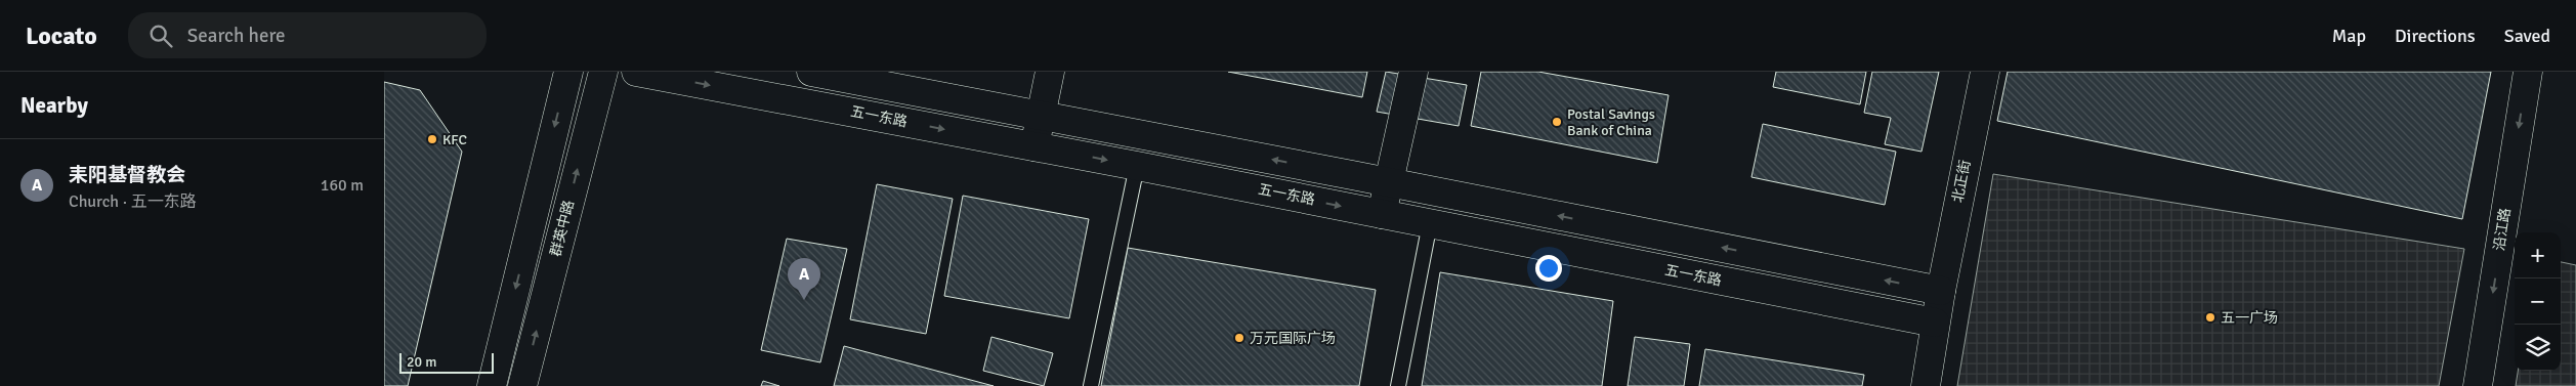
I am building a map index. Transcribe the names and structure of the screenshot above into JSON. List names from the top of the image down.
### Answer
{
  "streets": {
    "street": [
      "五一东路",
      "北正街",
      "群英中路",
      "沿江路"
    ]
  },
  "crossings": [
    ["五一东路", "北正街"]
  ],
  "places": [
    "Postal Savings Bank of China",
    "KFC",
    "五一广场",
    "万元国际广场"
  ],
  "scale_bar": "20 m",
  "page": {
    "header": "Locato",
    "search": "Search here",
    "nav": ["Map", "Directions", "Saved"],
    "heading": "Nearby",
    "list": [
      {
        "mark": "A",
        "name": "耒阳基督教会",
        "note": "Church · 五一东路",
        "value": "160 m"
      }
    ],
    "map_buttons": ["+", "−"],
    "pins": "A",
    "scale": "20 m"
  }
}
